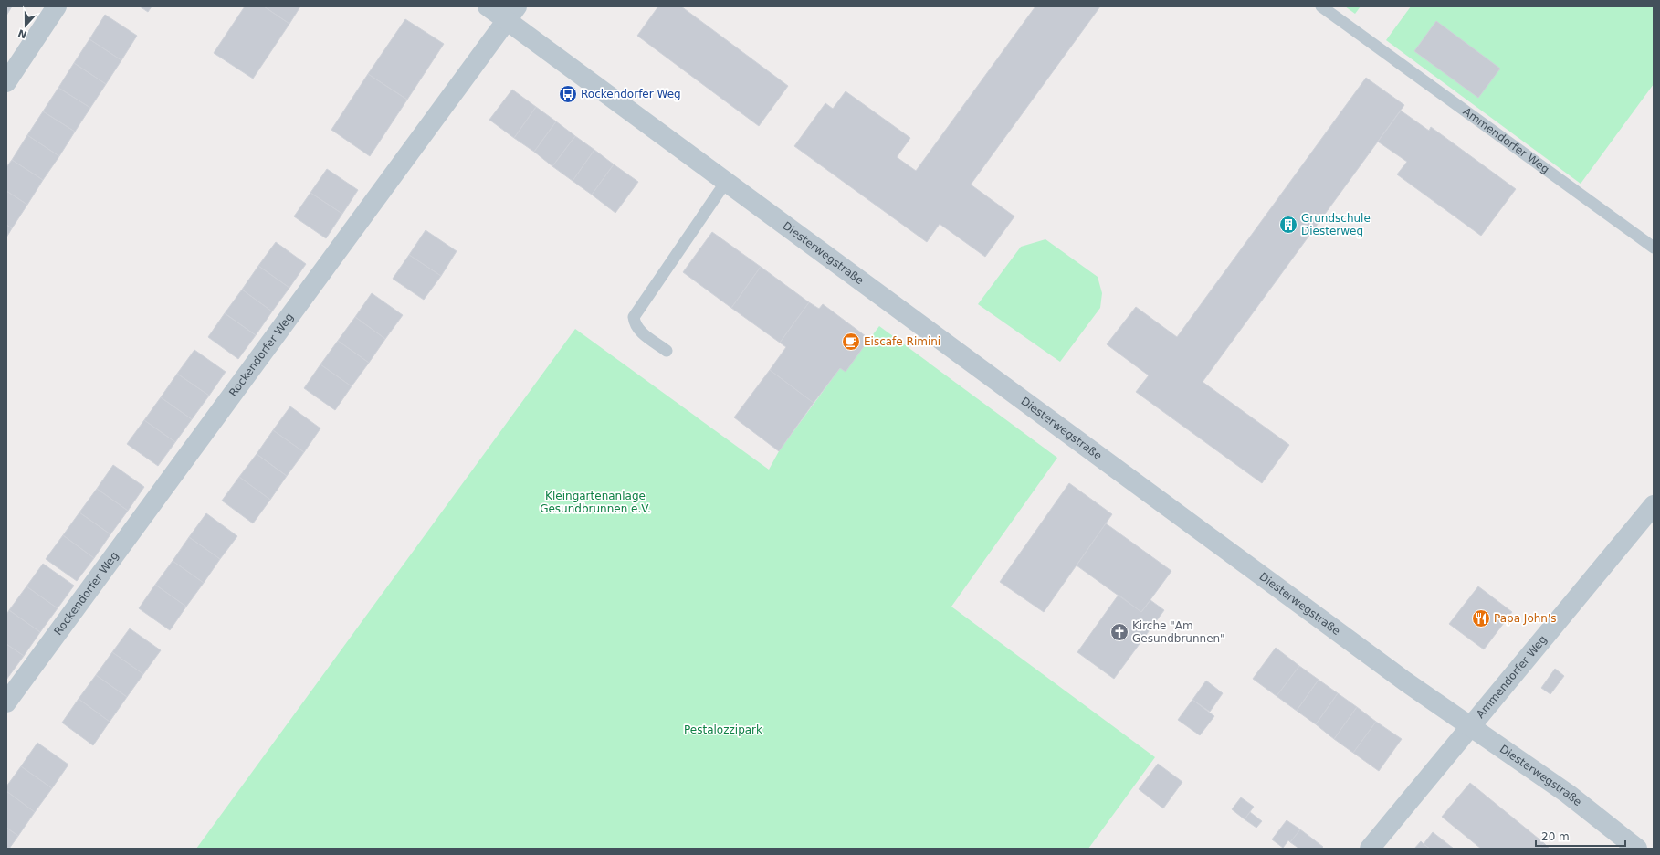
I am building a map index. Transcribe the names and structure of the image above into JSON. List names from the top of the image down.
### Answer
{
  "streets": {
    "street": ["Ammendorfer Weg", "Diesterwegstraße", "Rockendorfer Weg"]
  },
  "crossings": [
    ["Ammendorfer Weg", "Diesterwegstraße"],
    ["Diesterwegstraße", "Rockendorfer Weg"]
  ],
  "parks": ["Kleingartenanlage Gesundbrunnen e.V.", "Pestalozzipark"],
  "places": {
    "bus stop": ["Rockendorfer Weg"],
    "building": ["Grundschule Diesterweg"],
    "cafe": ["Eiscafe Rimini"],
    "restaurant": ["Papa John's"],
    "church": ["Kirche \"Am Gesundbrunnen\""]
  },
  "scale_bar": "20 m",
  "north": "bottom"
}
